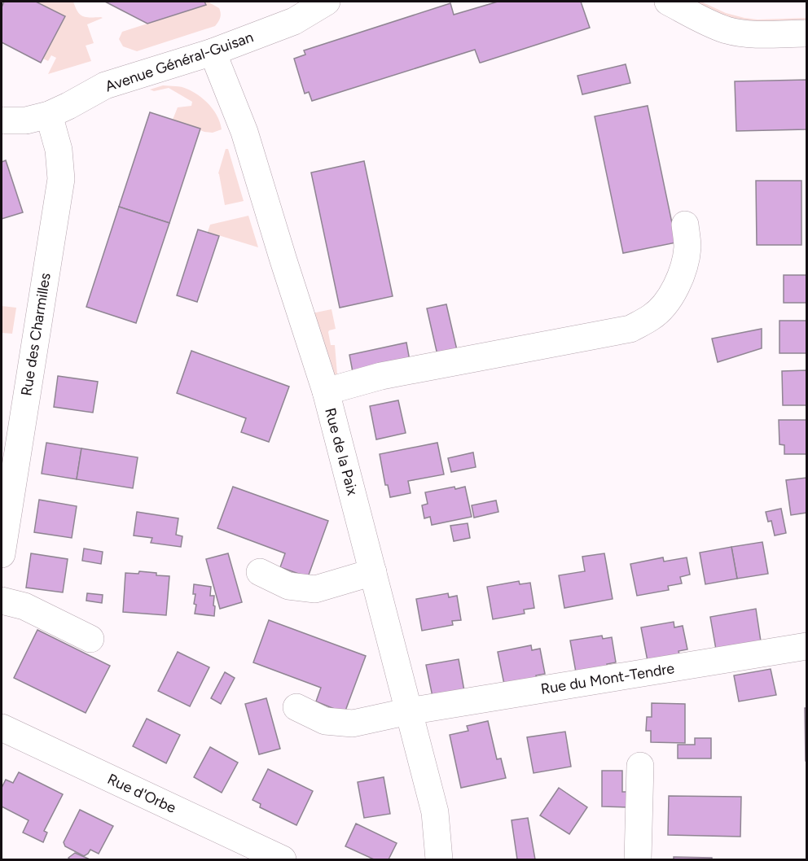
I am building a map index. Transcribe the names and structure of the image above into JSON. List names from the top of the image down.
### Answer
{
  "streets": {
    "street": [
      "Avenue Général-Guisan",
      "Rue des Charmilles",
      "Rue de la Paix",
      "Rue du Mont-Tendre",
      "Rue d'Orbe"
    ]
  },
  "crossings": [
    ["Avenue Général-Guisan", "Rue des Charmilles"],
    ["Avenue Général-Guisan", "Rue de la Paix"],
    ["Rue de la Paix", "Rue du Mont-Tendre"]
  ]
}
